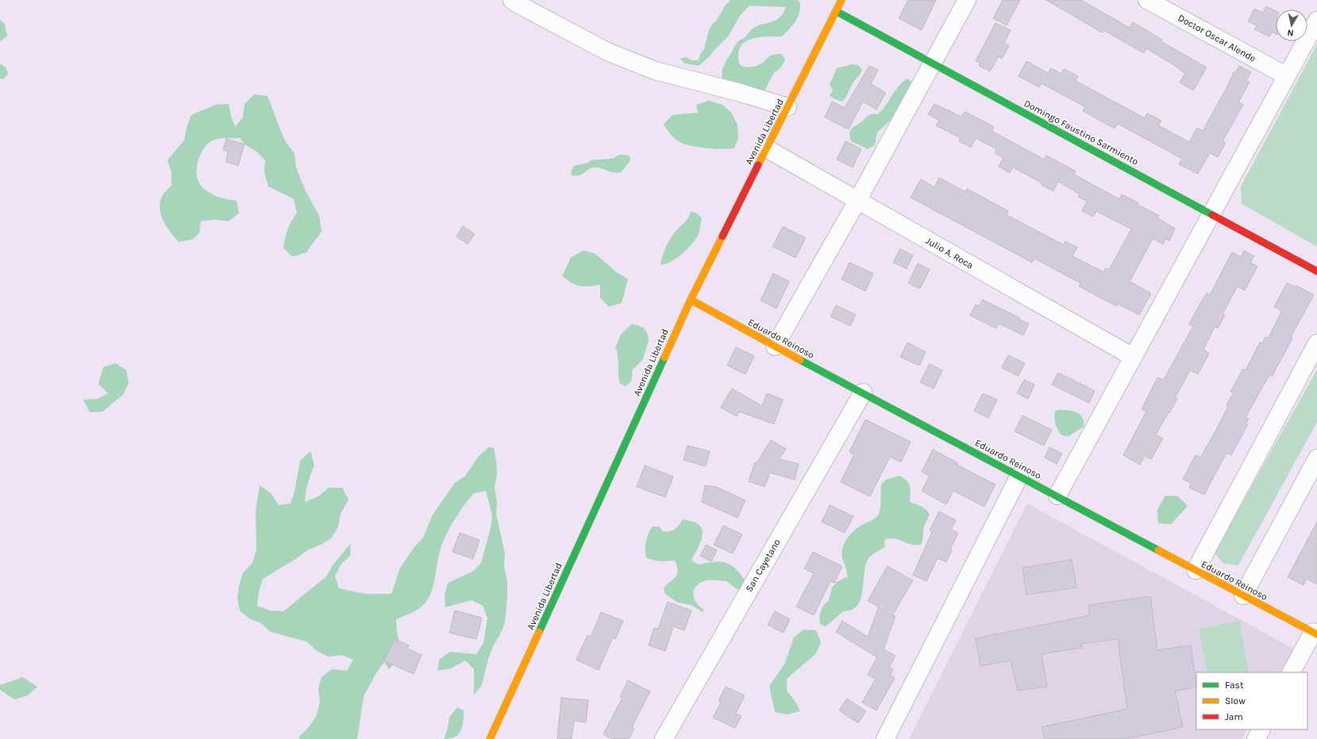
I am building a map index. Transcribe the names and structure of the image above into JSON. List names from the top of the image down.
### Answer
{
  "streets": {
    "street": [
      "Doctor Oscar Alende",
      "Avenida Libertad",
      "Domingo Faustino Sarmiento",
      "Julio A. Roca",
      "Eduardo Reinoso",
      "San Cayetano"
    ]
  },
  "crossings": [
    ["Avenida Libertad", "Domingo Faustino Sarmiento"],
    ["Avenida Libertad", "Julio A. Roca"],
    ["Avenida Libertad", "Eduardo Reinoso"],
    ["Eduardo Reinoso", "San Cayetano"]
  ],
  "legend": ["Fast", "Slow", "Jam"],
  "north": "bottom"
}
